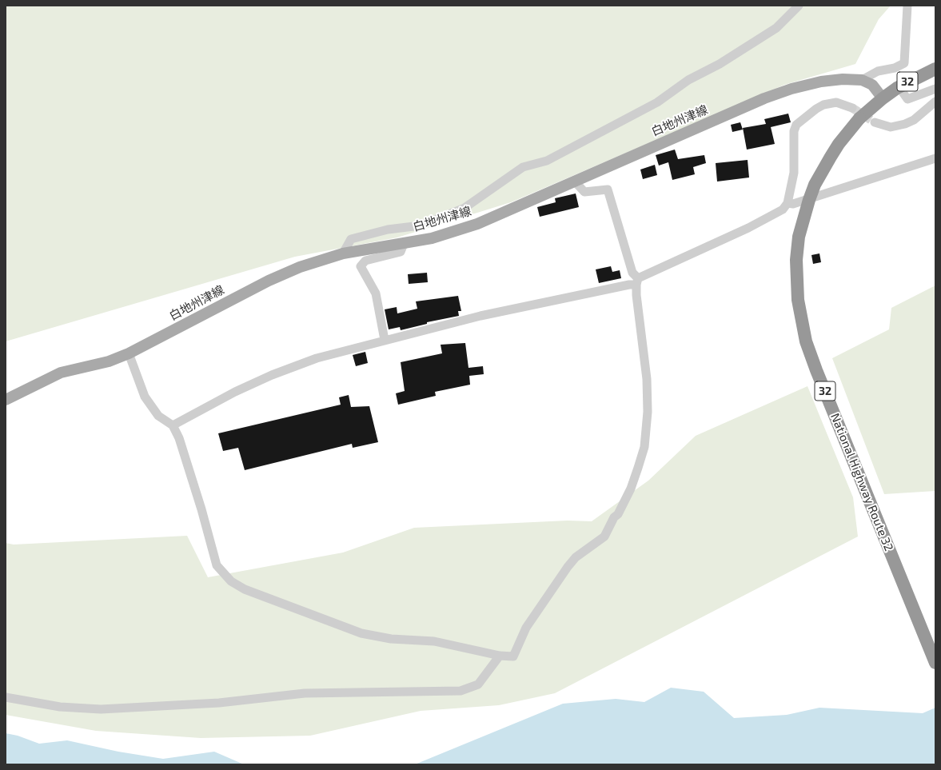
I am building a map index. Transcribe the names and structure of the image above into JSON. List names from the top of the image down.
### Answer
{
  "streets": {
    "highway": ["32", "National Highway Route 32"],
    "main road": ["白地州津線"]
  },
  "crossings": [
    ["白地州津線", "National Highway Route 32"]
  ]
}
